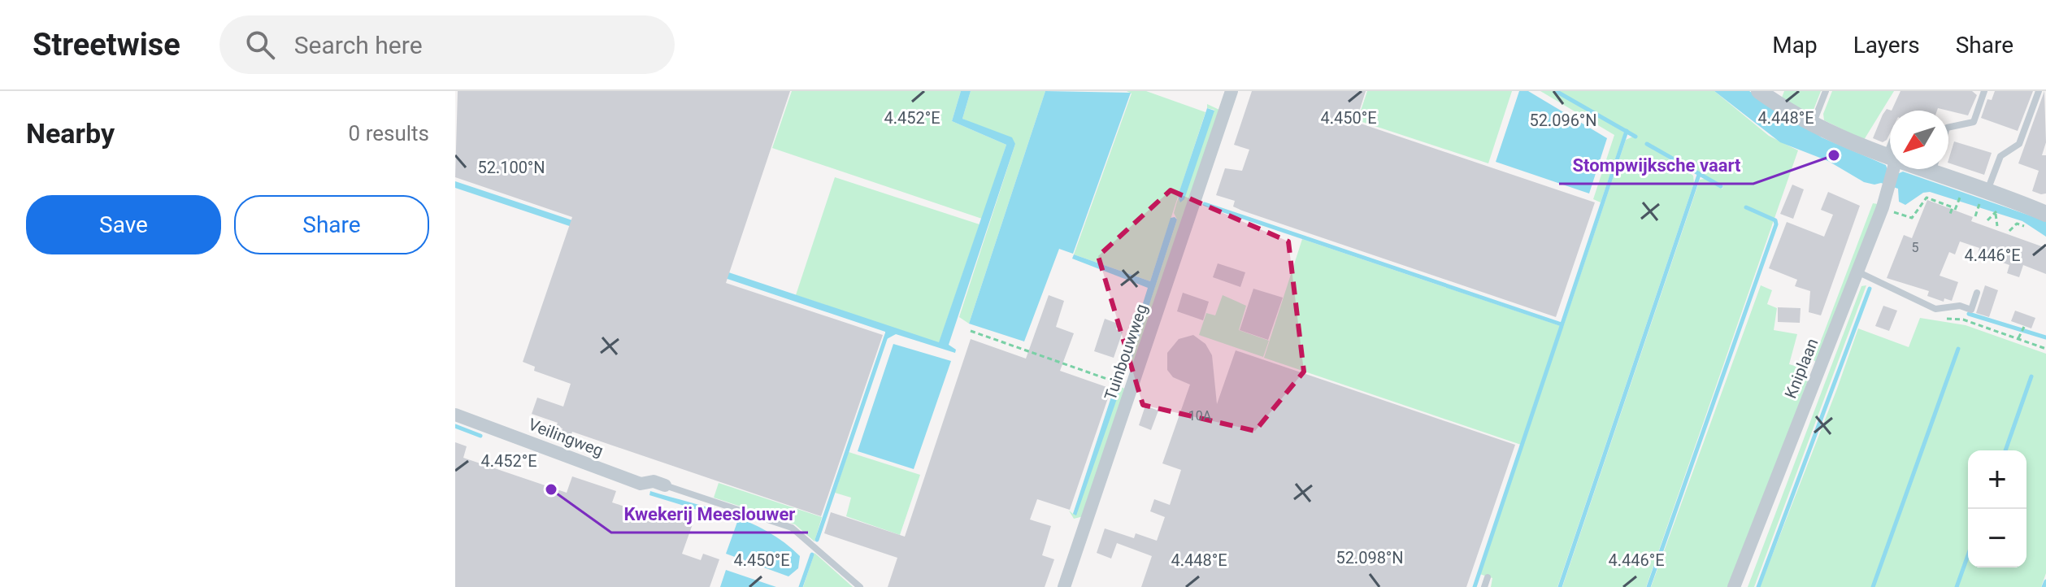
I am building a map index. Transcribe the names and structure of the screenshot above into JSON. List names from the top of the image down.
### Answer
{
  "streets": {
    "street": ["Tuinbouwweg", "Kniplaan", "Veilingweg"]
  },
  "places": ["Stompwijksche vaart", "Kwekerij Meeslouwer"],
  "house_numbers": ["5", "10A"],
  "north": "bottom left",
  "page": {
    "header": "Streetwise",
    "search": "Search here",
    "nav": ["Map", "Layers", "Share"],
    "heading": ["Nearby", "0 results"],
    "buttons": ["Save", "Share"],
    "map_buttons": ["+", "−"]
  },
  "coordinates": [
    "4.452°E",
    "4.450°E",
    "4.448°E",
    "52.096°N",
    "52.100°N",
    "4.446°E",
    "52.098°N"
  ]
}
